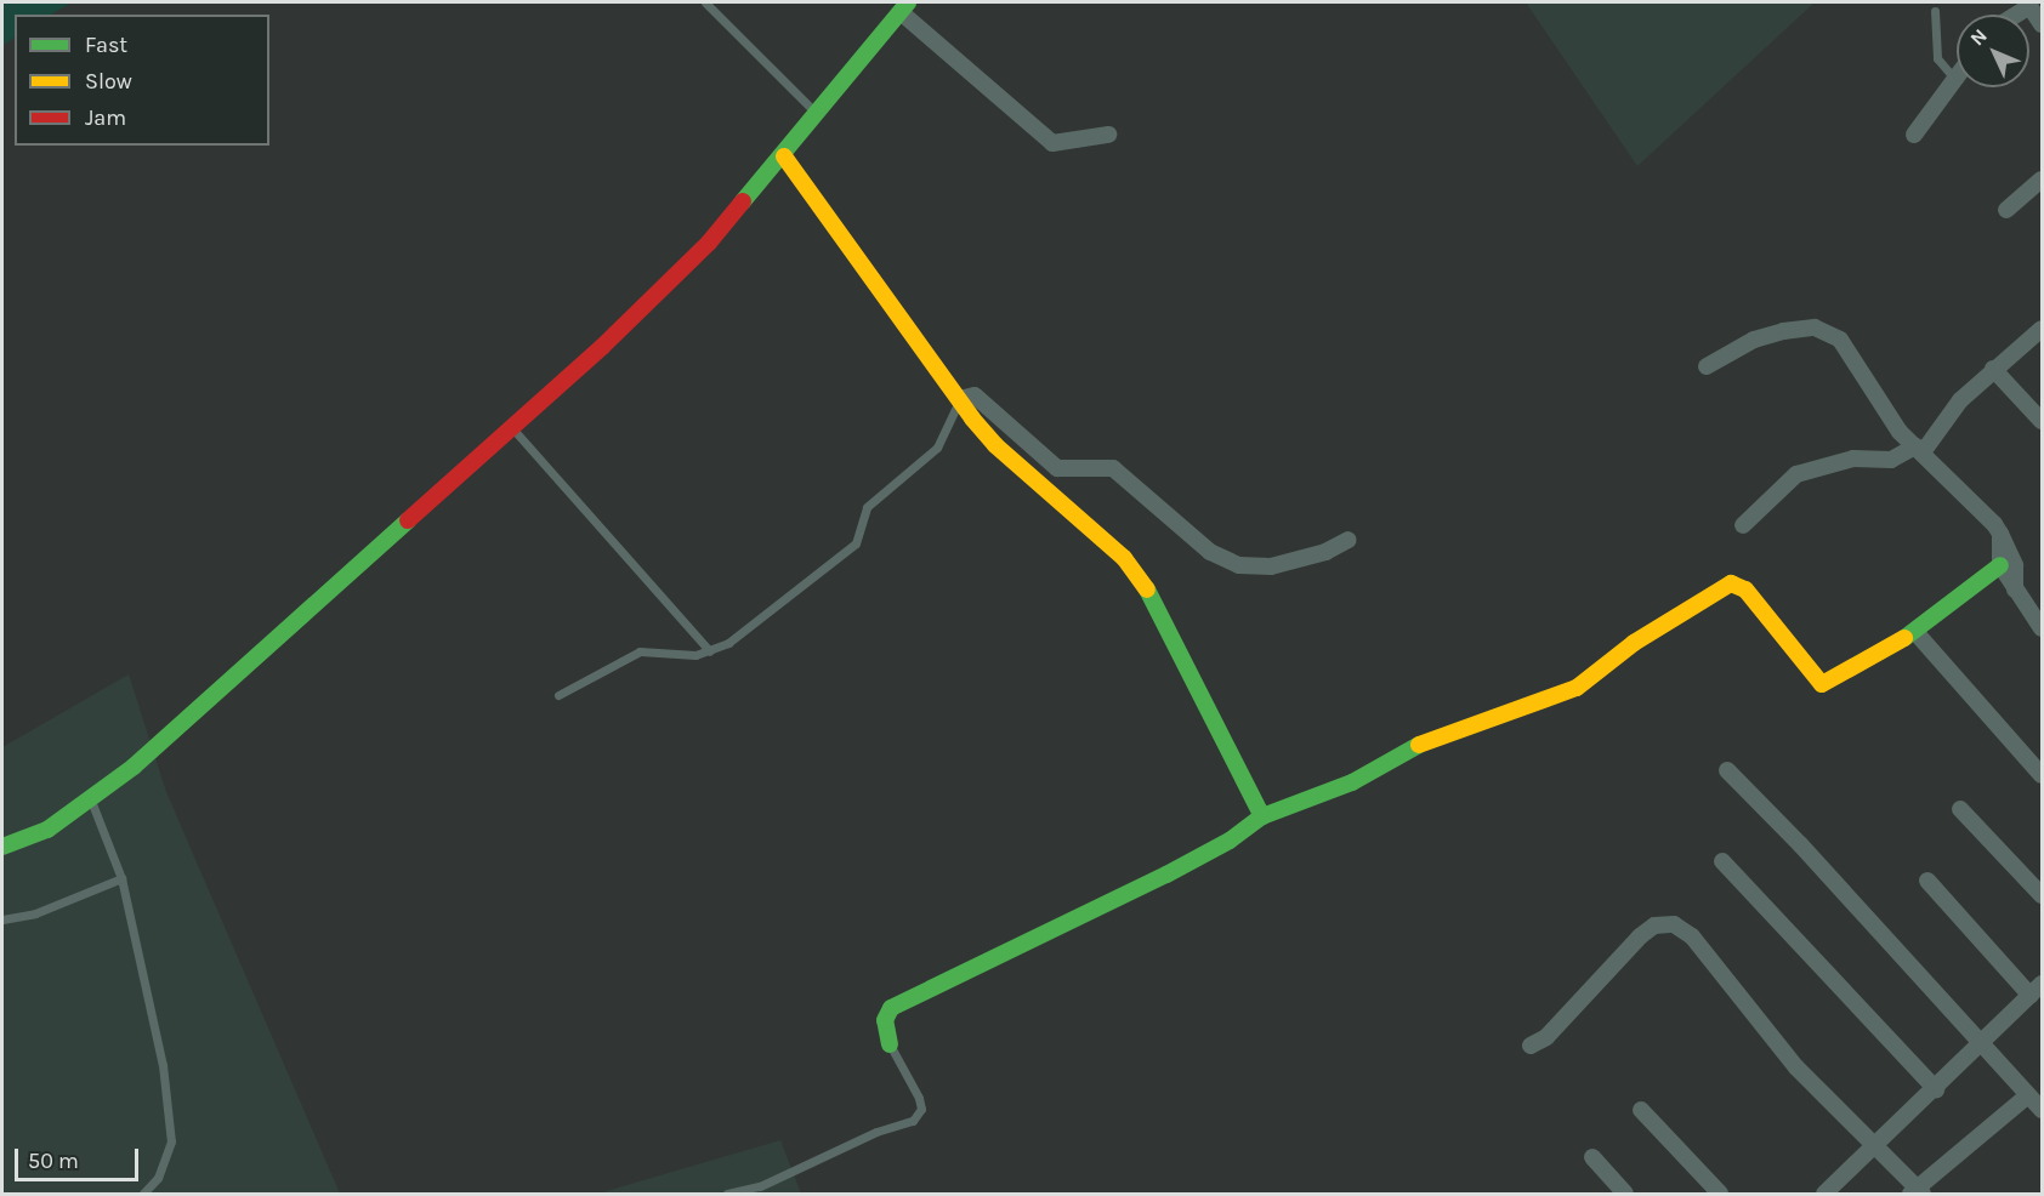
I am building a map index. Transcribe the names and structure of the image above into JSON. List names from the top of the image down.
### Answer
{
  "legend": ["Fast", "Slow", "Jam"],
  "scale_bar": "50 m",
  "north": "top left"
}
